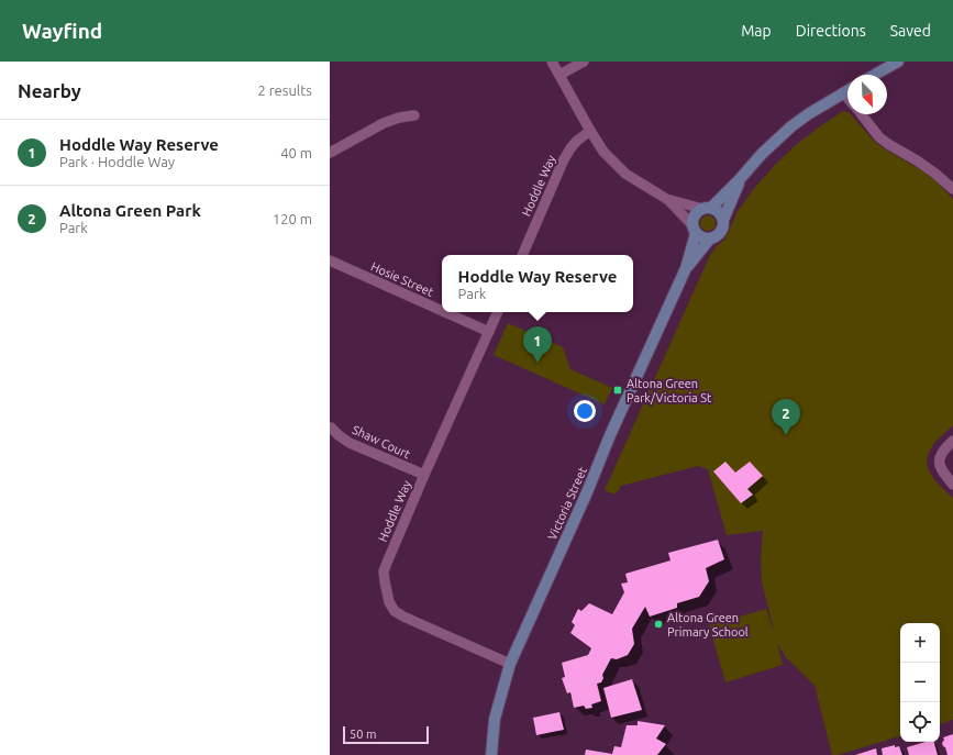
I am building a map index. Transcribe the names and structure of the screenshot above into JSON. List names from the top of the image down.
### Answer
{
  "streets": {
    "street": [
      "Hoddle Way",
      "Hosie Street",
      "Shaw Court",
      "Victoria Street"
    ]
  },
  "crossings": [
    ["Hoddle Way", "Hosie Street"],
    ["Hoddle Way", "Shaw Court"],
    ["Hoddle Way", "Victoria Street"]
  ],
  "places": {
    "transit": ["Altona Green Park/Victoria St"],
    "other": ["Altona Green Primary School"]
  },
  "scale_bar": "50 m",
  "north": "bottom right",
  "page": {
    "header": "Wayfind",
    "nav": ["Map", "Directions", "Saved"],
    "heading": ["Nearby", "2 results"],
    "list": [
      {
        "mark": "1",
        "name": "Hoddle Way Reserve",
        "note": "Park · Hoddle Way",
        "value": "40 m"
      },
      {
        "mark": "2",
        "name": "Altona Green Park",
        "note": "Park",
        "value": "120 m"
      }
    ],
    "popup": ["Hoddle Way Reserve", "Park"],
    "pins": ["1", "2"],
    "map_buttons": ["+", "−"],
    "scale": "50 m"
  }
}
